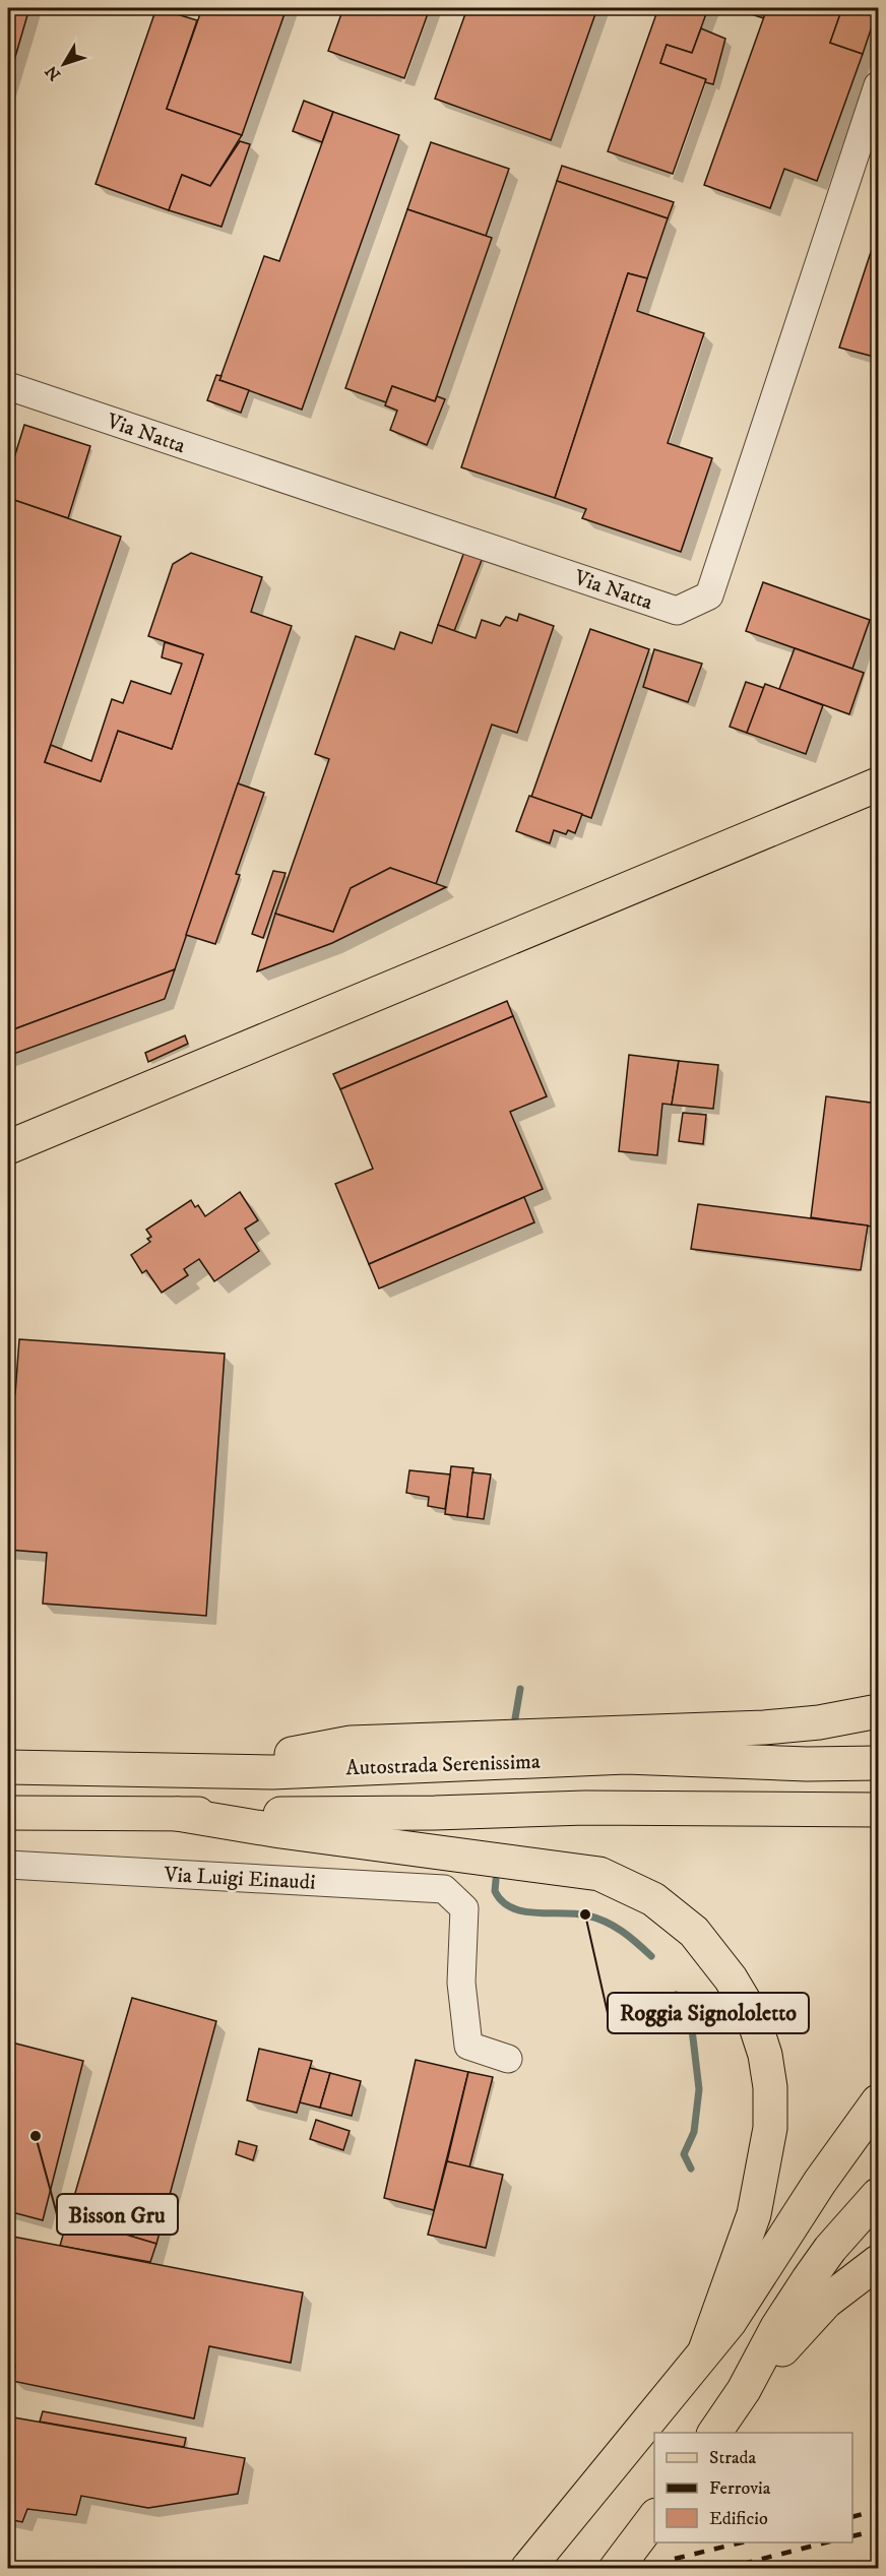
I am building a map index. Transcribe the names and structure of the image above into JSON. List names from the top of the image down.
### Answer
{
  "streets": {
    "main road": ["Autostrada Serenissima"],
    "street": ["Via Natta", "Via Luigi Einaudi"]
  },
  "places": ["Roggia Signololetto", "Bisson Gru"],
  "legend": ["Strada", "Ferrovia", "Edificio"],
  "north": "bottom left"
}
